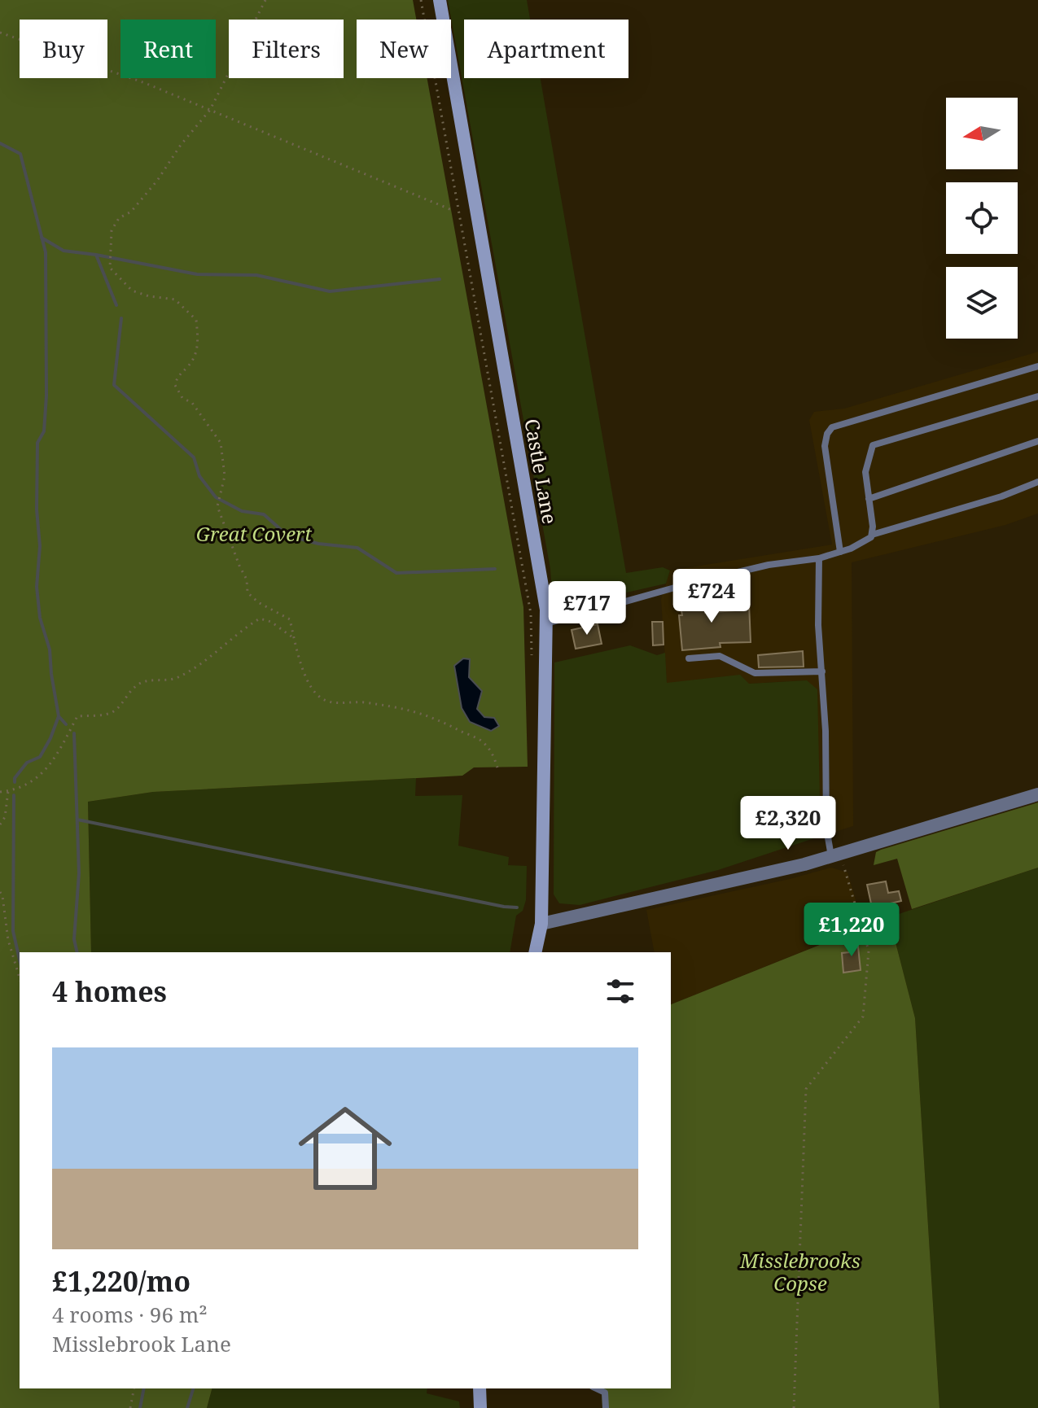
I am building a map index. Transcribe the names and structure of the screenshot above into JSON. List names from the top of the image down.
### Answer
{
  "streets": {
    "street": ["Castle Lane"]
  },
  "parks": ["Great Covert", "Misslebrooks Copse"],
  "north": "left",
  "page": {
    "chip": [
      "Buy",
      "Rent",
      "Filters",
      "New",
      "Apartment"
    ],
    "price": [
      "£724",
      "£717",
      "£2,320",
      "£1,220"
    ],
    "heading": "4 homes",
    "list": [
      {
        "name": "£1,220/mo",
        "note": "4 rooms · 96 m² · Misslebrook Lane"
      }
    ]
  }
}
